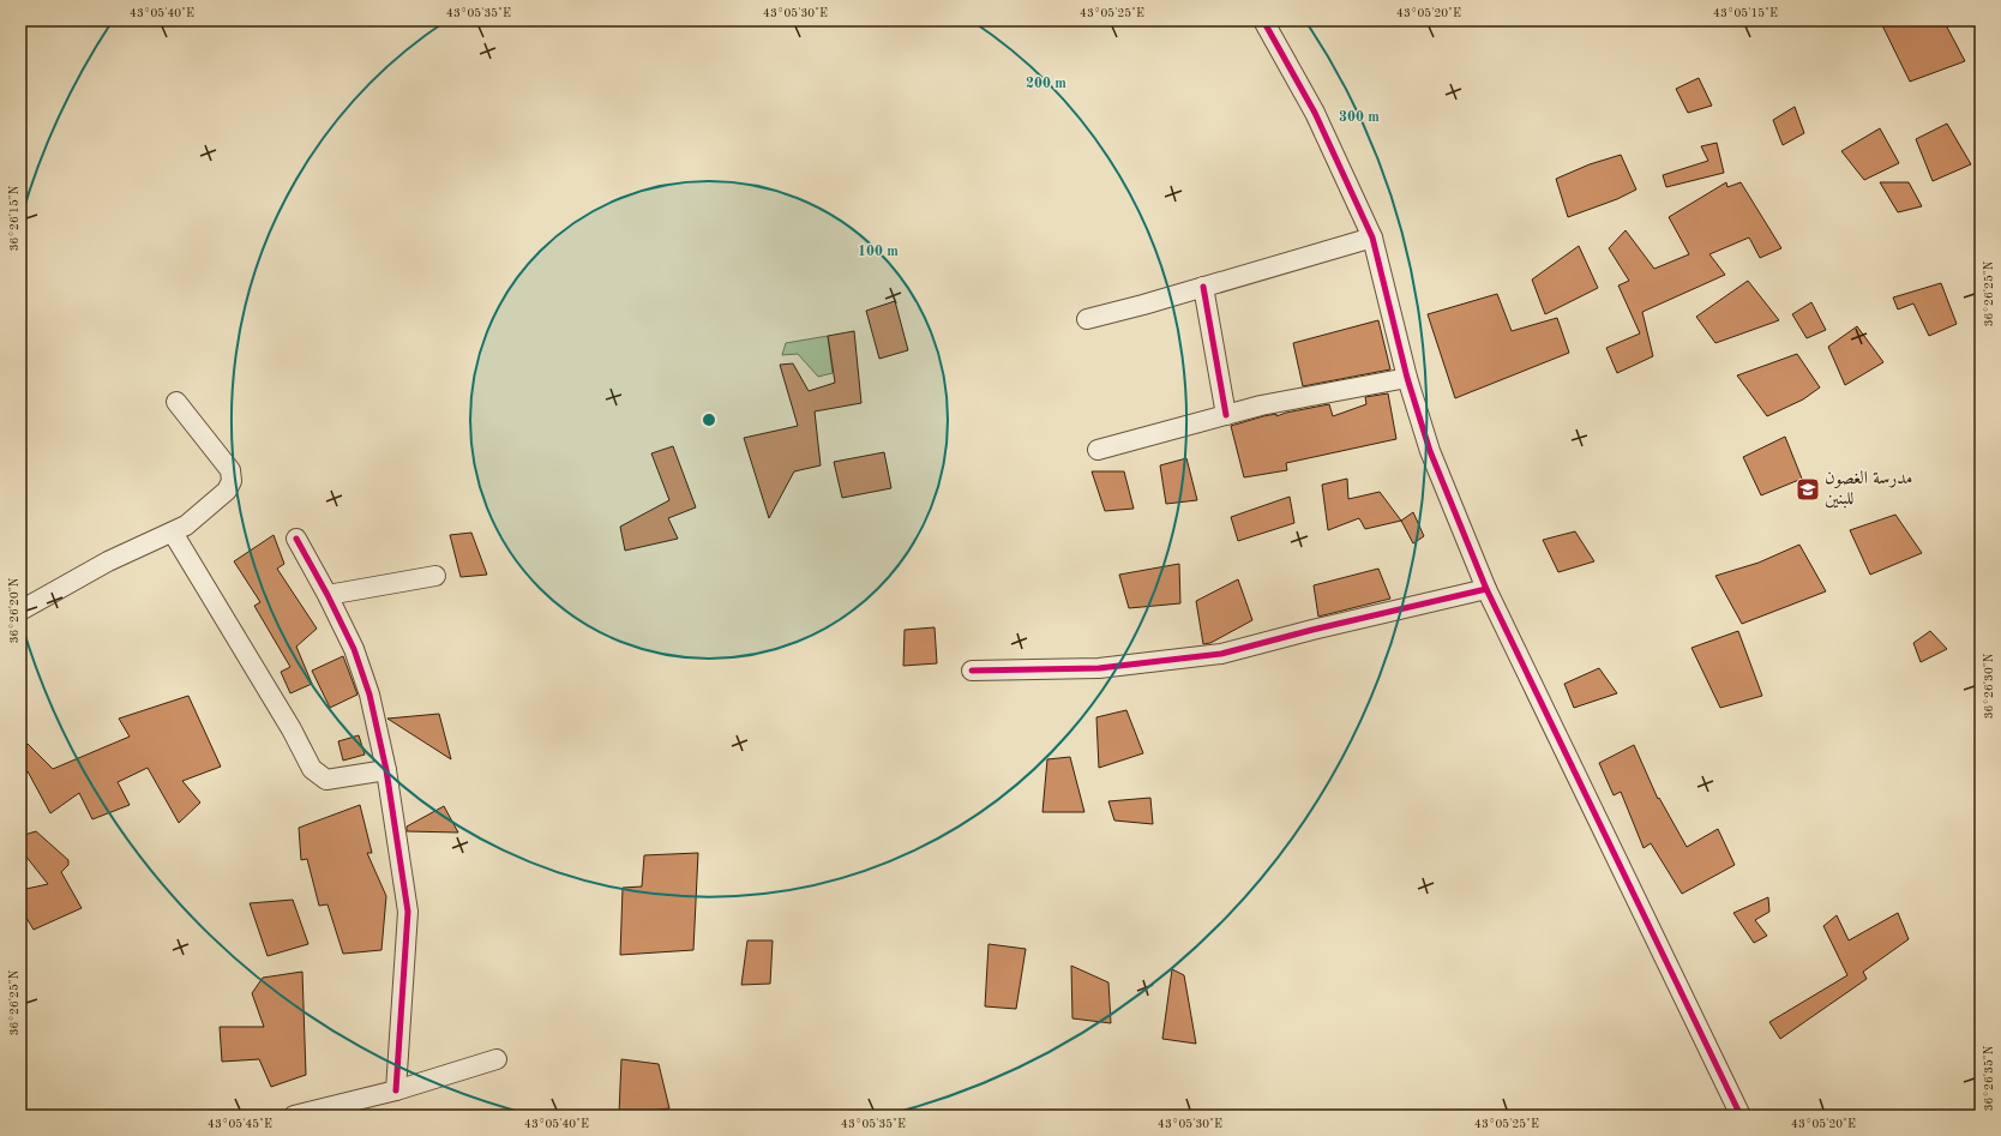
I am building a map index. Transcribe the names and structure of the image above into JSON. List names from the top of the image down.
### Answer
{
  "places": {
    "school or university": ["مدرسة الغصون للبنين"]
  },
  "coordinates": [
    "43°05'40\"E",
    "43°05'35\"E",
    "43°05'30\"E",
    "43°05'25\"E",
    "43°05'20\"E",
    "43°05'15\"E",
    "36°26'15\"N",
    "36°26'25\"N",
    "36°26'20\"N",
    "36°26'30\"N",
    "36°26'35\"N",
    "43°05'45\"E"
  ],
  "rings": ["200 m", "300 m", "100 m"]
}
